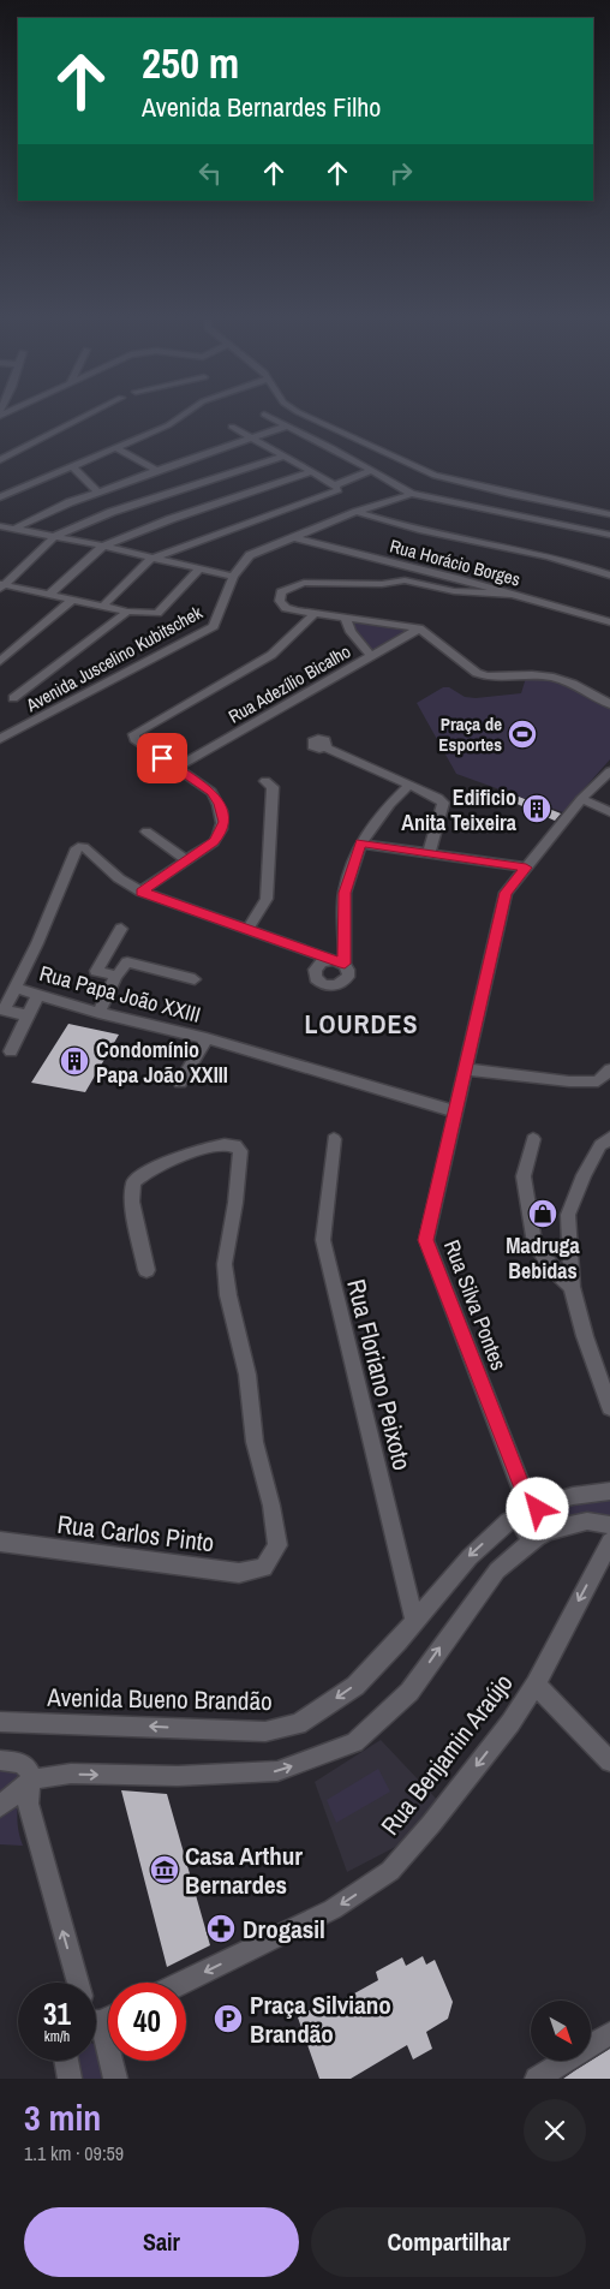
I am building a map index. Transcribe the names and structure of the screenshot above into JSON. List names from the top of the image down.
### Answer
{
  "streets": {
    "street": [
      "Rua Horácio Borges",
      "Avenida Juscelino Kubitschek",
      "Rua Adezílio Bicalho",
      "Rua Papa João XXIII",
      "Rua Silva Pontes",
      "Rua Floriano Peixoto",
      "Rua Carlos Pinto",
      "Avenida Bueno Brandão",
      "Rua Benjamin Araújo"
    ]
  },
  "crossings": [
    ["Rua Horácio Borges", "Avenida Juscelino Kubitschek"],
    ["Rua Papa João XXIII", "Rua Silva Pontes"],
    ["Rua Silva Pontes", "Avenida Bueno Brandão"],
    ["Rua Floriano Peixoto", "Avenida Bueno Brandão"]
  ],
  "one_way": ["Rua Benjamin Araújo"],
  "districts": ["LOURDES"],
  "places": {
    "sports": ["Praça de Esportes"],
    "building": ["Edificio Anita Teixeira", "Condomínio Papa João XXIII"],
    "shop": ["Madruga Bebidas"],
    "museum": ["Casa Arthur Bernardes"],
    "pharmacy": ["Drogasil"],
    "parking": ["Praça Silviano Brandão"]
  },
  "north": "bottom right",
  "page": {
    "turn": ["250 m", "Avenida Bernardes Filho"],
    "speed": "31 km/h",
    "limit": "40",
    "heading": ["3 min", "1.1 km · 09:59"],
    "buttons": ["Sair", "Compartilhar"]
  }
}
